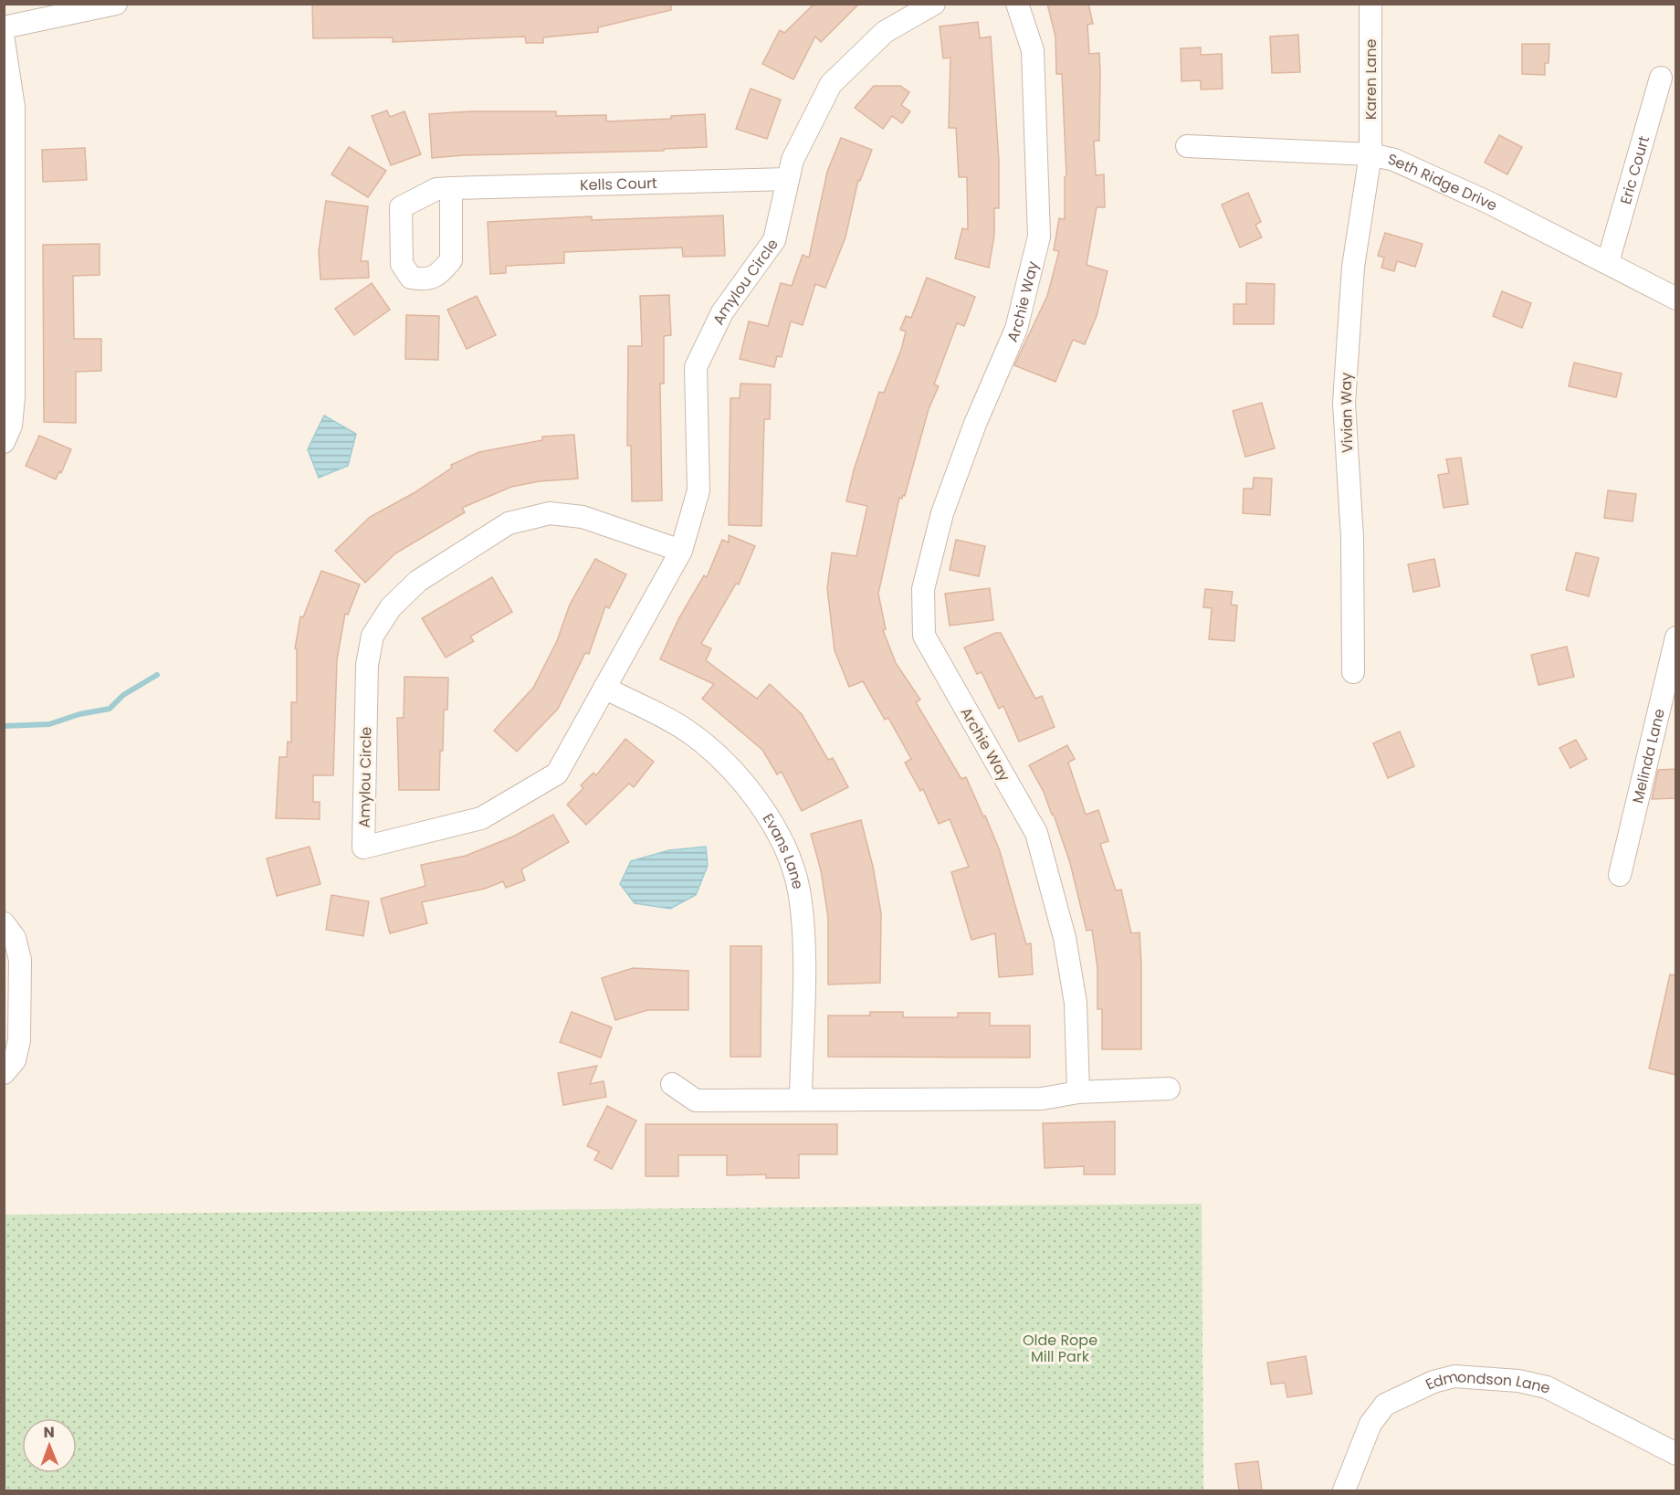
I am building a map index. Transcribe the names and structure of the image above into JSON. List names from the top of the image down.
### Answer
{
  "streets": {
    "street": [
      "Karen Lane",
      "Eric Court",
      "Kells Court",
      "Seth Ridge Drive",
      "Amylou Circle",
      "Archie Way",
      "Vivian Way",
      "Melinda Lane",
      "Evans Lane",
      "Edmondson Lane"
    ]
  },
  "crossings": [
    ["Karen Lane", "Seth Ridge Drive"],
    ["Karen Lane", "Vivian Way"],
    ["Eric Court", "Seth Ridge Drive"],
    ["Kells Court", "Amylou Circle"],
    ["Seth Ridge Drive", "Vivian Way"],
    ["Amylou Circle", "Evans Lane"]
  ],
  "parks": ["Olde Rope Mill Park"],
  "north": "top"
}
